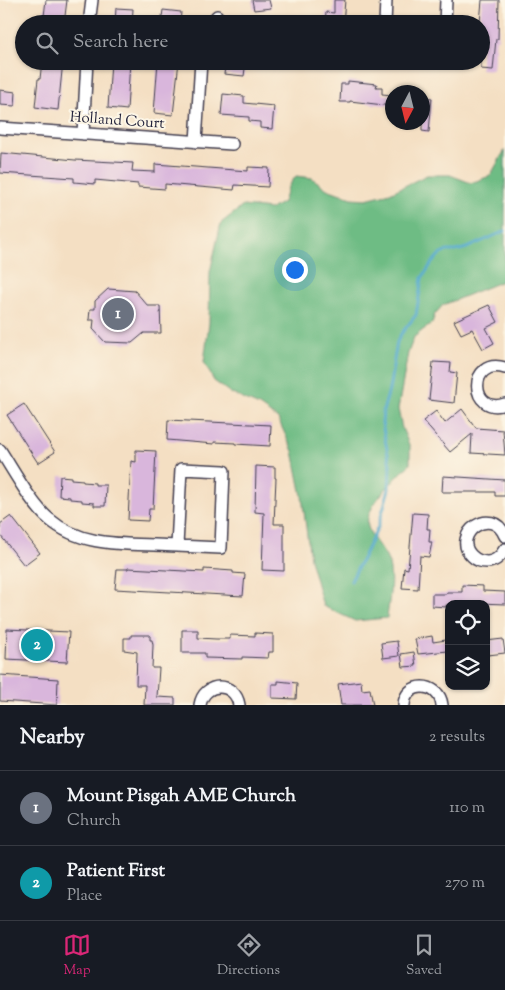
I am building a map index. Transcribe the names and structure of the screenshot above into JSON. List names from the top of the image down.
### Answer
{
  "streets": {
    "street": ["Holland Court"]
  },
  "north": "bottom",
  "page": {
    "search": "Search here",
    "pins": ["1", "2"],
    "heading": ["Nearby", "2 results"],
    "list": [
      {
        "mark": "1",
        "name": "Mount Pisgah AME Church",
        "note": "Church",
        "value": "110 m"
      },
      {
        "mark": "2",
        "name": "Patient First",
        "note": "Place",
        "value": "270 m"
      }
    ],
    "nav": ["Map", "Directions", "Saved"]
  }
}
